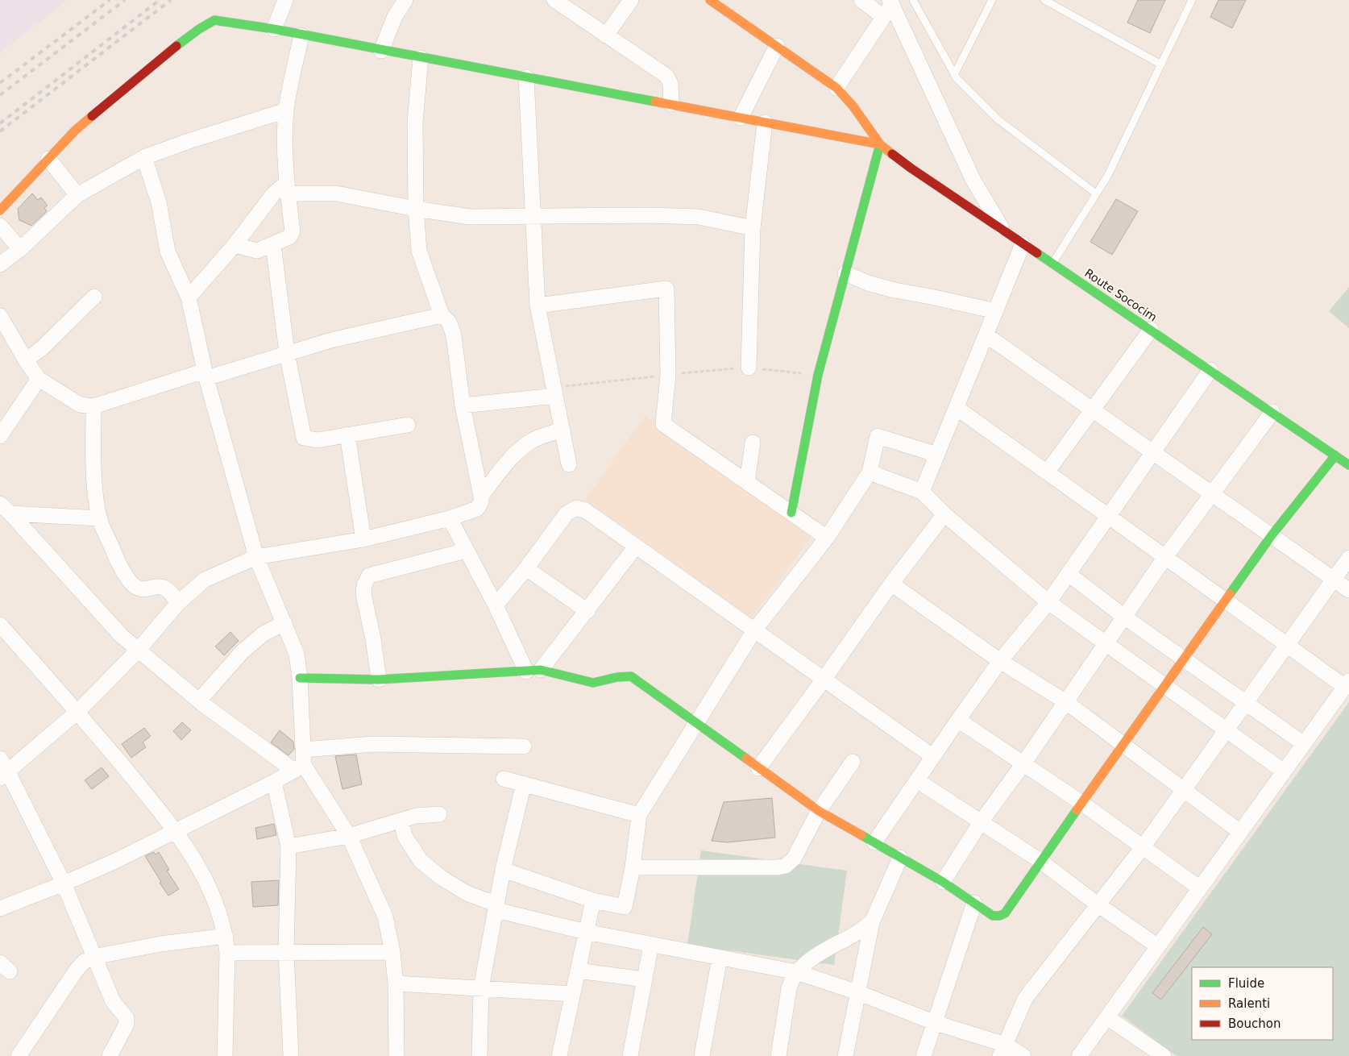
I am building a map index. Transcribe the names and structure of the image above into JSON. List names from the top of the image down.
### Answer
{
  "streets": {
    "street": ["Route Sococim"]
  },
  "legend": ["Fluide", "Ralenti", "Bouchon"]
}
